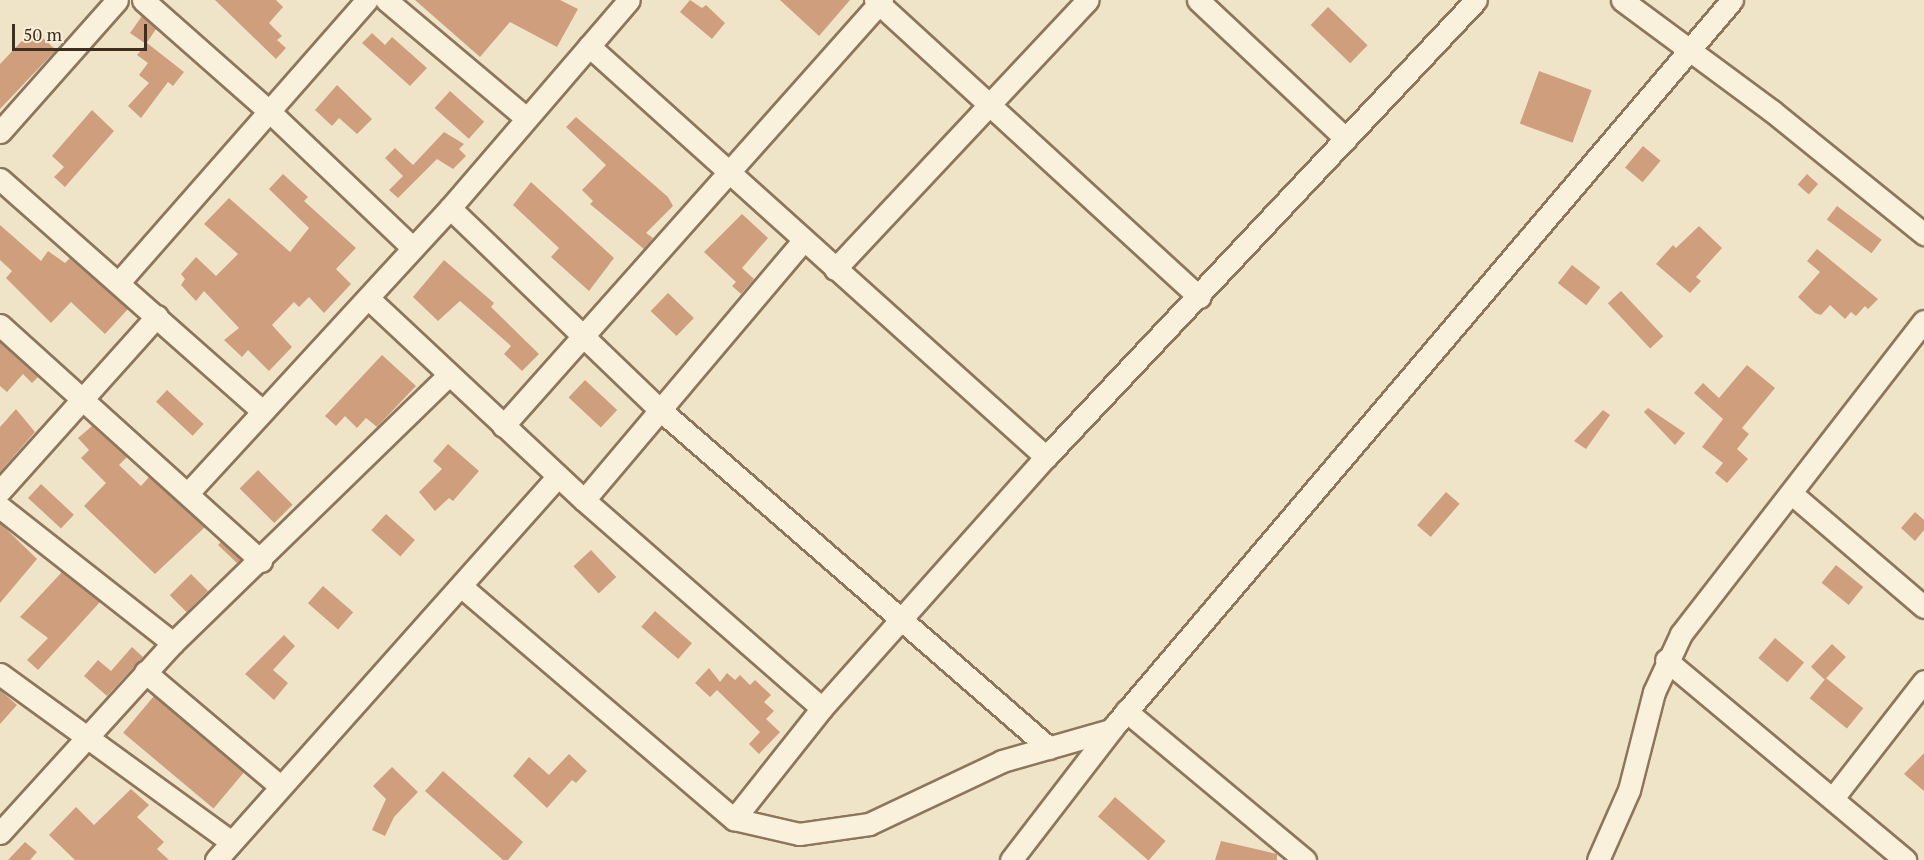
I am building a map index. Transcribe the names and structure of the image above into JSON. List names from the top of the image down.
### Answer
{
  "scale_bar": "50 m"
}
